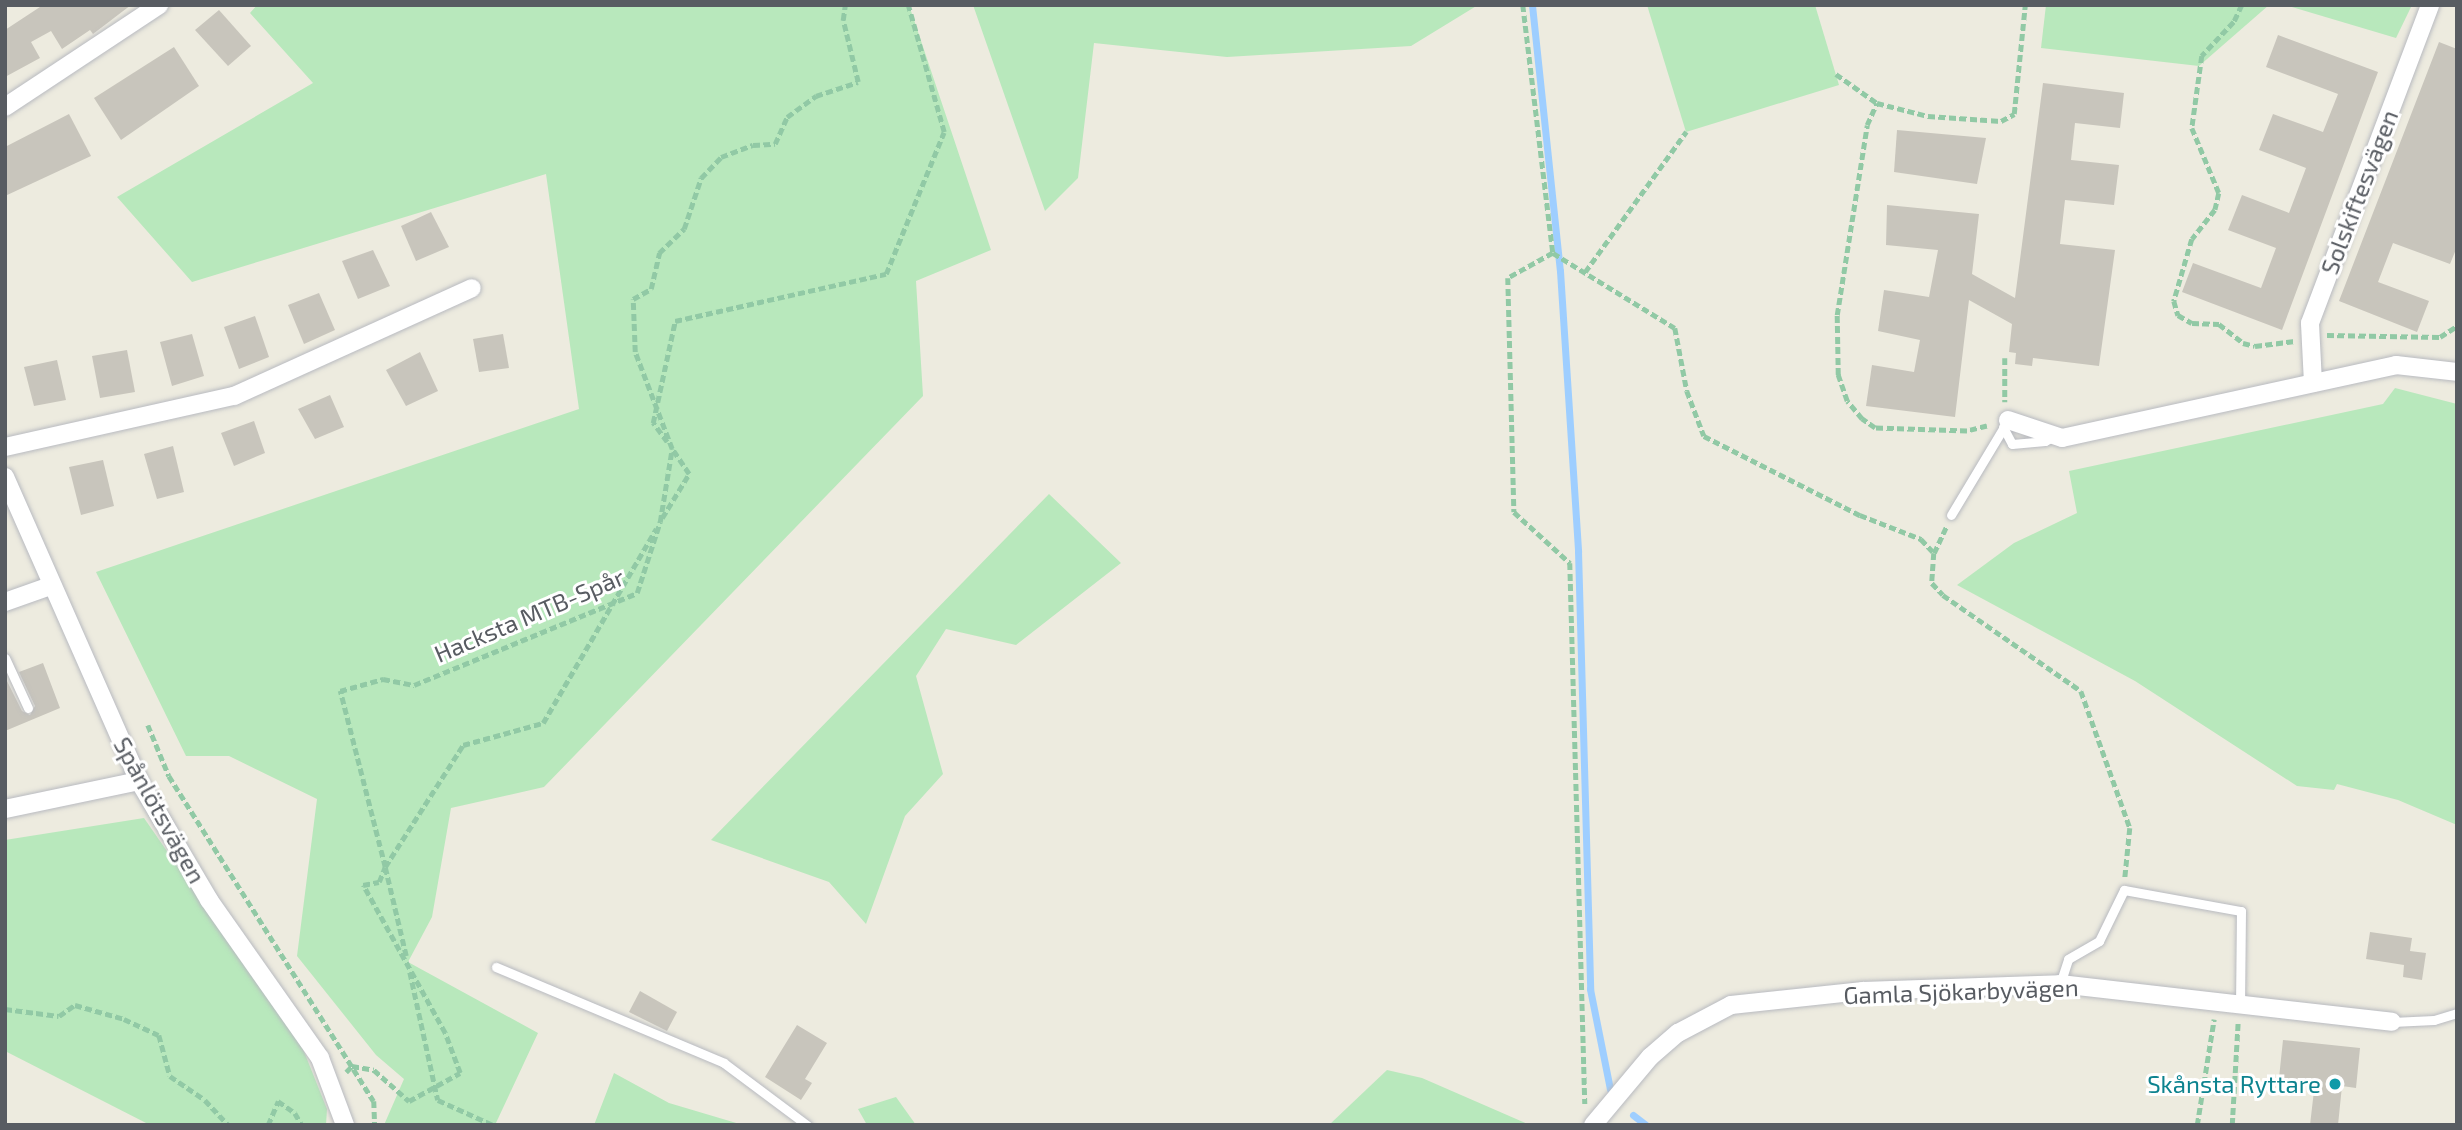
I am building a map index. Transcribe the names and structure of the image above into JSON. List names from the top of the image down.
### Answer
{
  "streets": {
    "street": ["Solskiftesvägen", "Spånlötsvägen", "Gamla Sjökarbyvägen"],
    "path": ["Hacksta MTB-Spår"]
  },
  "places": ["Skånsta Ryttare"]
}
